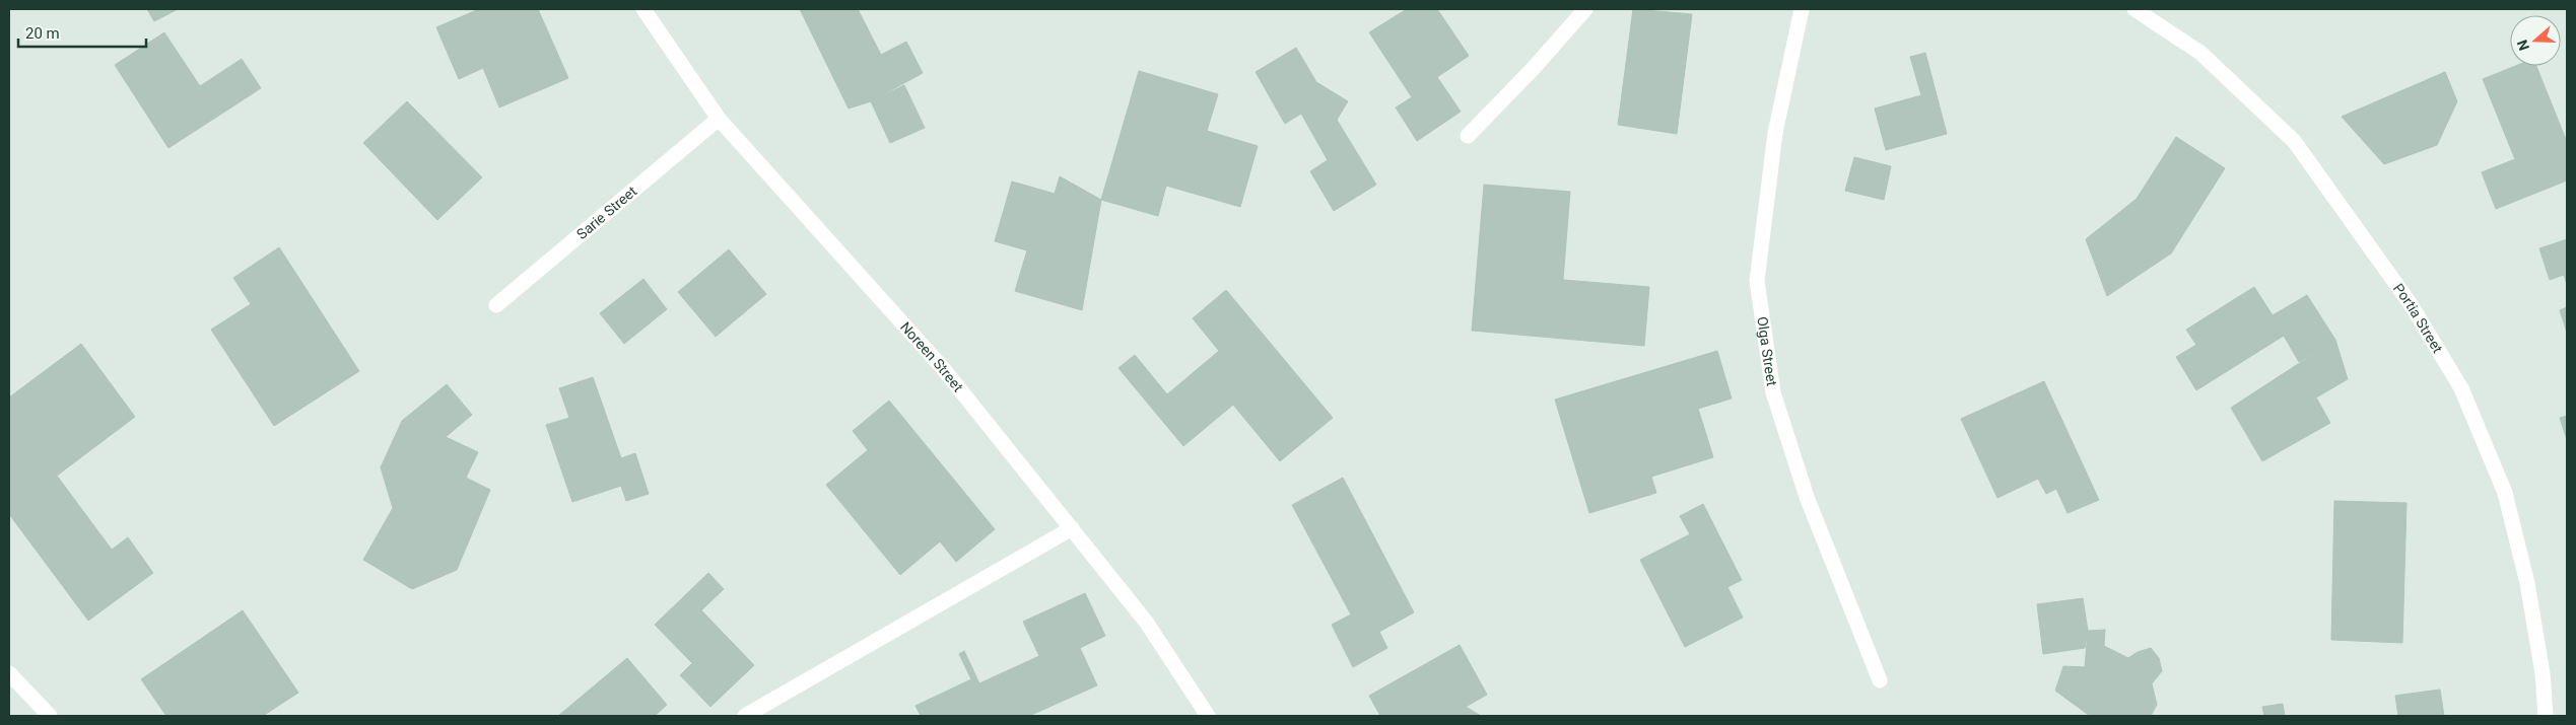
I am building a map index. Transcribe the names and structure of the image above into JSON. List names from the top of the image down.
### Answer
{
  "streets": {
    "street": [
      "Sarie Street",
      "Portia Street",
      "Olga Street",
      "Noreen Street"
    ]
  },
  "crossings": [
    ["Sarie Street", "Noreen Street"]
  ],
  "scale_bar": "20 m",
  "north": "left"
}
